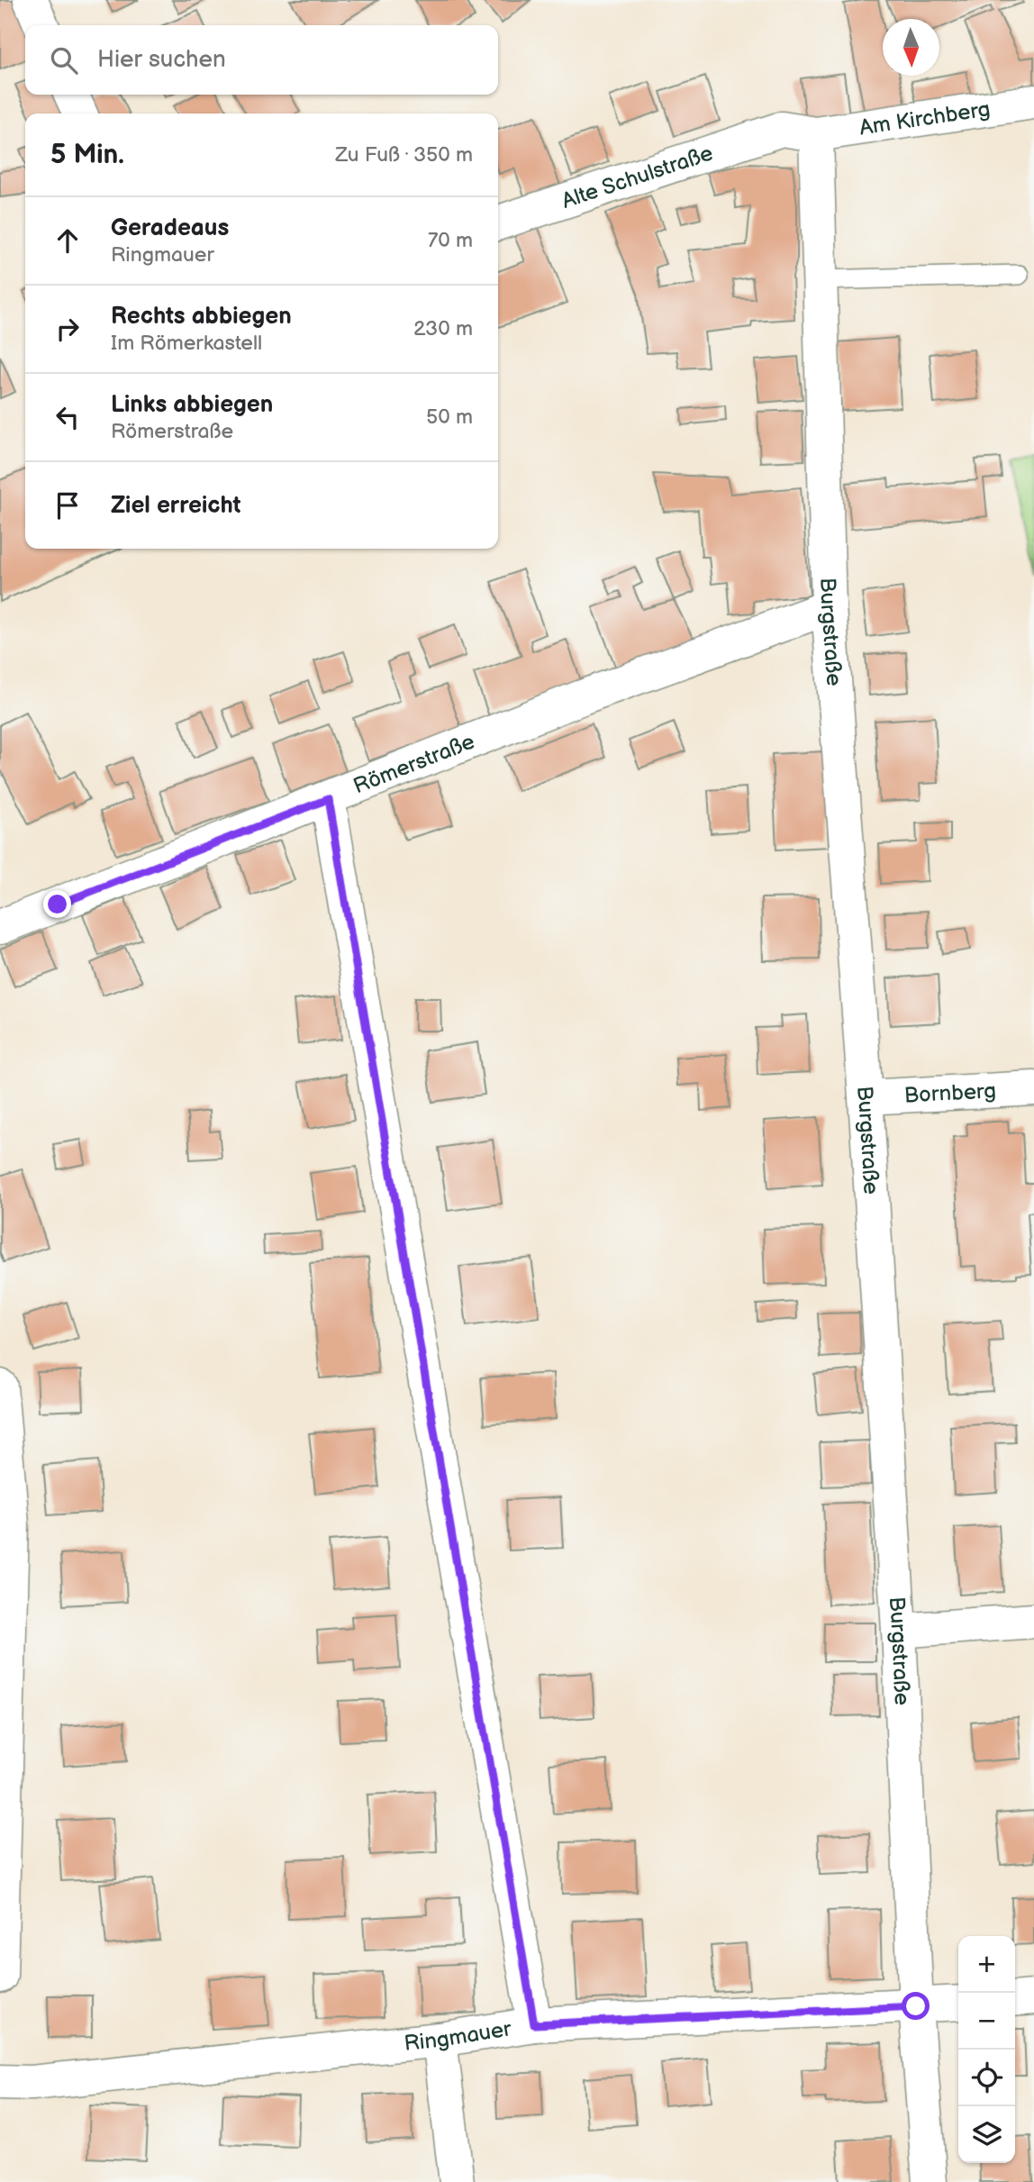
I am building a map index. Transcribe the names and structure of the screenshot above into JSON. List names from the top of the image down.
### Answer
{
  "streets": {
    "street": [
      "Am Kirchberg",
      "Alte Schulstraße",
      "Burgstraße",
      "Römerstraße",
      "Bornberg",
      "Ringmauer"
    ]
  },
  "crossings": [
    ["Am Kirchberg", "Alte Schulstraße"],
    ["Am Kirchberg", "Burgstraße"],
    ["Alte Schulstraße", "Burgstraße"],
    ["Burgstraße", "Römerstraße"],
    ["Burgstraße", "Bornberg"],
    ["Burgstraße", "Ringmauer"]
  ],
  "north": "bottom",
  "page": {
    "search": "Hier suchen",
    "heading": ["5 Min.", "Zu Fuß · 350 m"],
    "list": [
      ["Geradeaus", "Ringmauer", "70 m"],
      ["Rechts abbiegen", "Im Römerkastell", "230 m"],
      ["Links abbiegen", "Römerstraße", "50 m"],
      "Ziel erreicht"
    ],
    "map_buttons": ["+", "−"]
  }
}
